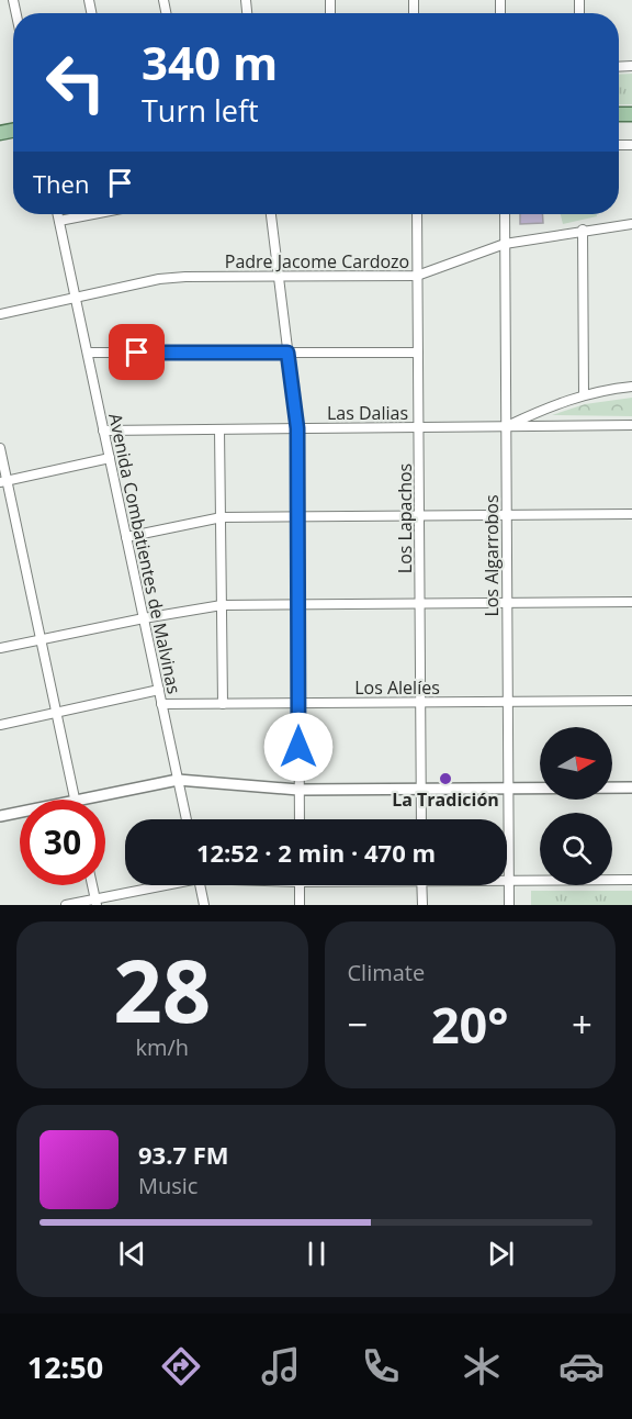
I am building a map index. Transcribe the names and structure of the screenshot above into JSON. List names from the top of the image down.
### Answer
{
  "streets": {
    "street": [
      "Padre Jacome Cardozo",
      "Las Dalias",
      "Los Lapachos",
      "Avenida Combatientes de Malvinas",
      "Los Algarrobos",
      "Los Alelíes"
    ]
  },
  "crossings": [
    ["Padre Jacome Cardozo", "Los Lapachos"],
    ["Padre Jacome Cardozo", "Avenida Combatientes de Malvinas"],
    ["Padre Jacome Cardozo", "Los Algarrobos"],
    ["Las Dalias", "Los Lapachos"],
    ["Las Dalias", "Avenida Combatientes de Malvinas"],
    ["Las Dalias", "Los Algarrobos"],
    ["Los Lapachos", "Los Alelíes"],
    ["Avenida Combatientes de Malvinas", "Los Alelíes"],
    ["Los Algarrobos", "Los Alelíes"]
  ],
  "places": ["La Tradición"],
  "north": "right",
  "page": {
    "turn": ["340 m", "Turn left"],
    "then": "Then",
    "limit": "30",
    "trip": "12:52 · 2 min · 470 m",
    "tile": [
      ["28", "km/h"],
      "Climate"
    ],
    "heat": ["−", "20°", "+"],
    "song": ["93.7 FM", "Music"],
    "tabs": "12:50"
  }
}
